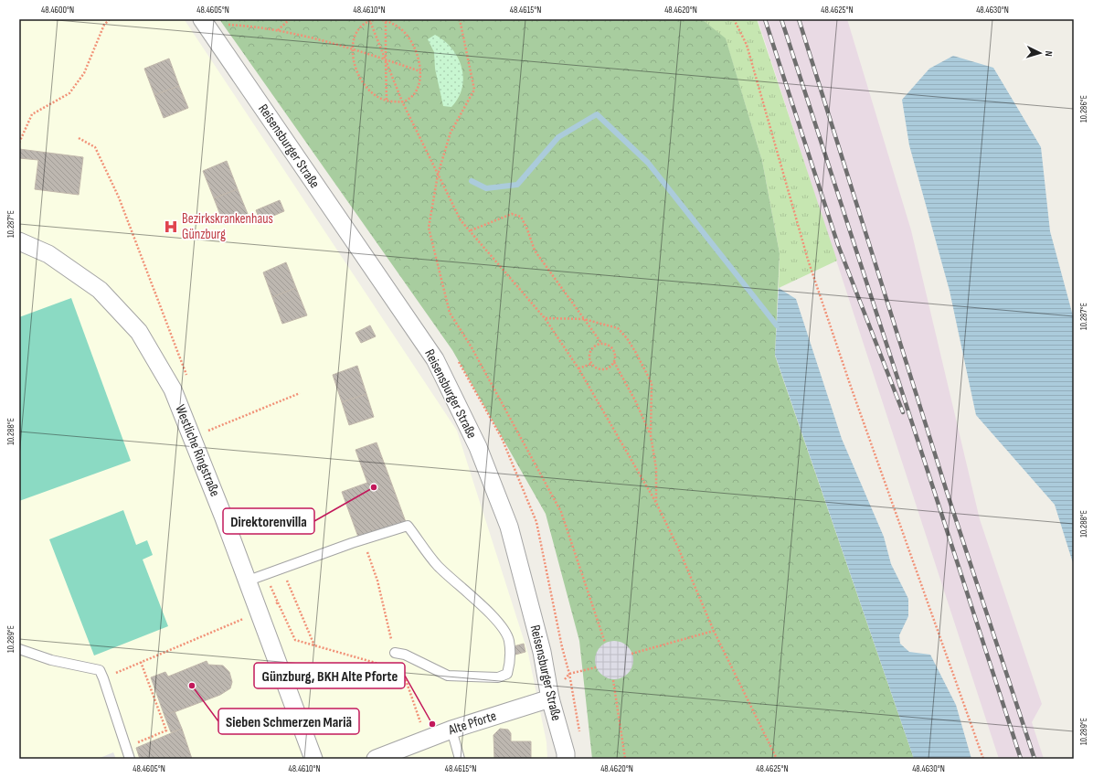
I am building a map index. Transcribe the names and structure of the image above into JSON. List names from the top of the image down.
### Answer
{
  "streets": {
    "street": ["Reisensburger Straße", "Westliche Ringstraße", "Alte Pforte"]
  },
  "crossings": [
    ["Reisensburger Straße", "Alte Pforte"]
  ],
  "places": {
    "hospital": ["Bezirkskrankenhaus Günzburg"],
    "other": ["Direktorenvilla", "Sieben Schmerzen Mariä", "Günzburg, BKH Alte Pforte"]
  },
  "north": "right",
  "coordinates": [
    "48.4600°N",
    "48.4605°N",
    "48.4610°N",
    "48.4615°N",
    "48.4620°N",
    "48.4625°N",
    "48.4630°N",
    "10.286°E",
    "10.287°E",
    "10.288°E",
    "10.289°E"
  ]
}
